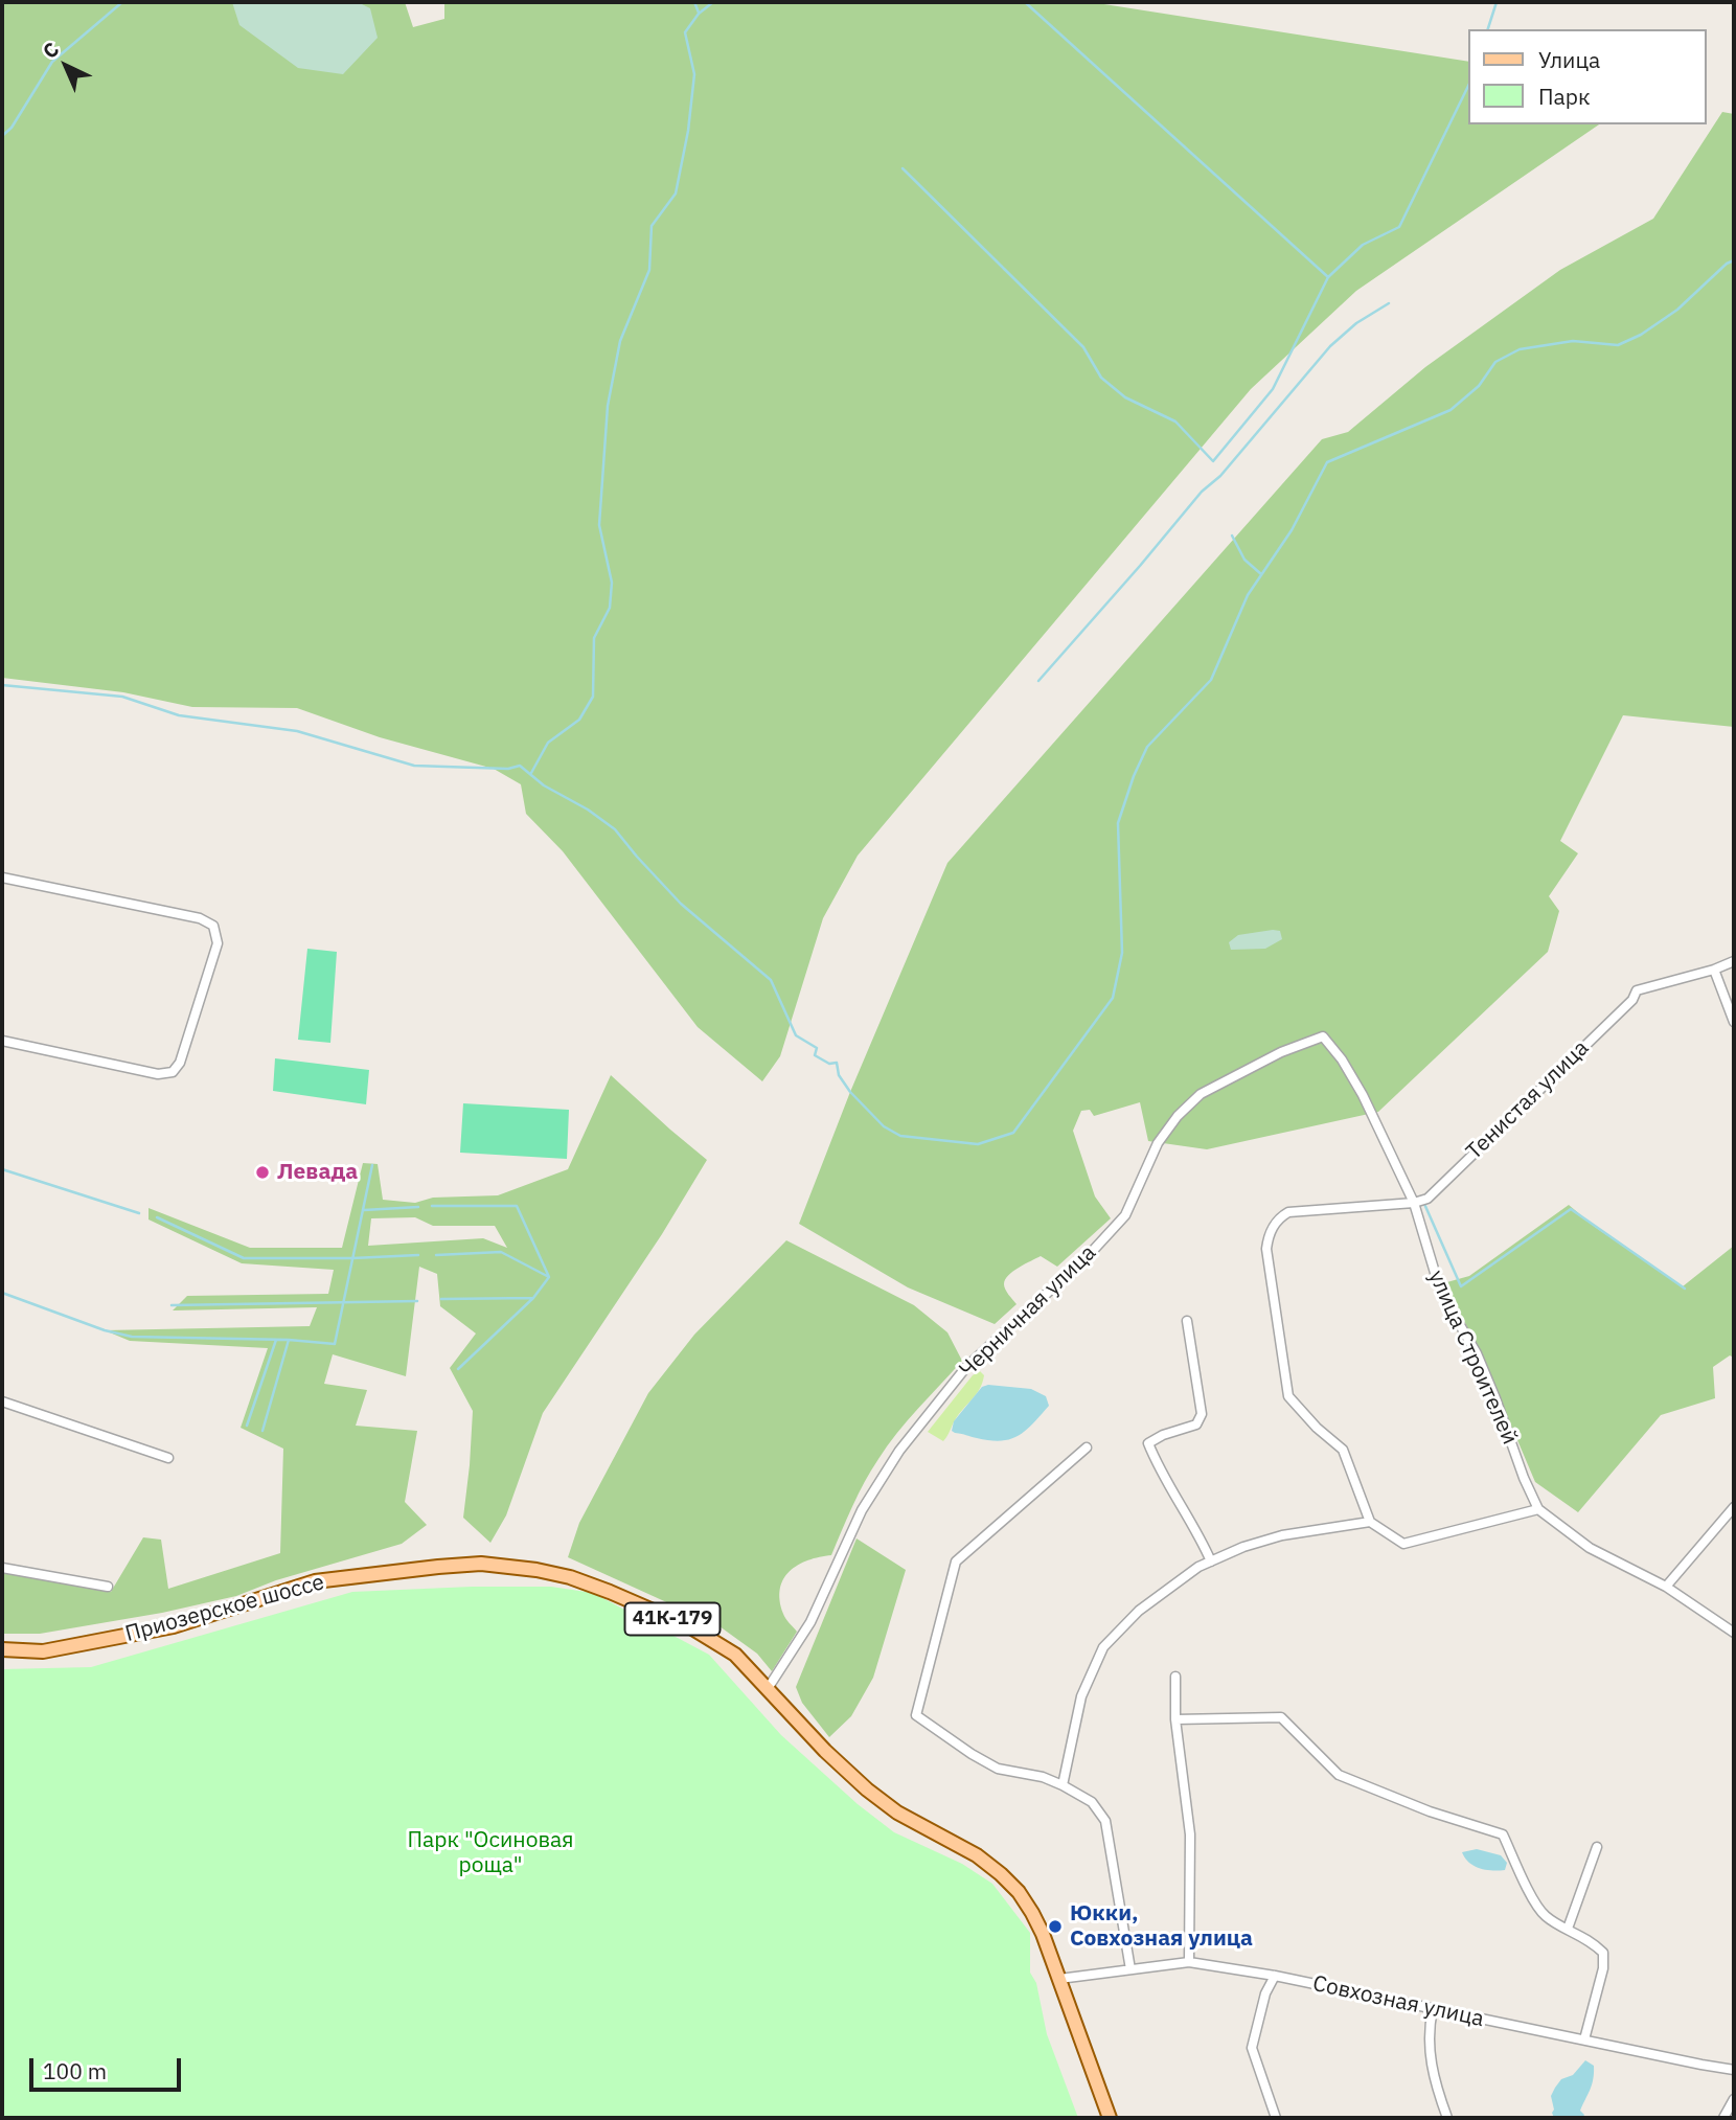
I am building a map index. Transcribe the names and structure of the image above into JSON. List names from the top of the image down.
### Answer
{
  "streets": {
    "main road": ["Приозерское шоссе", "41К-179"],
    "street": [
      "Тенистая улица",
      "Черничная улица",
      "улица Строителей",
      "Совхозная улица"
    ]
  },
  "crossings": [
    ["Тенистая улица", "улица Строителей"],
    ["Черничная улица", "улица Строителей"],
    ["Черничная улица", "Приозерское шоссе"],
    ["Приозерское шоссе", "Совхозная улица"]
  ],
  "parks": ["Парк \"Осиновая роща\""],
  "places": ["Левада", "Юкки, Совхозная улица"],
  "legend": ["Улица", "Парк"],
  "scale_bar": "100 m",
  "north": "top left"
}
